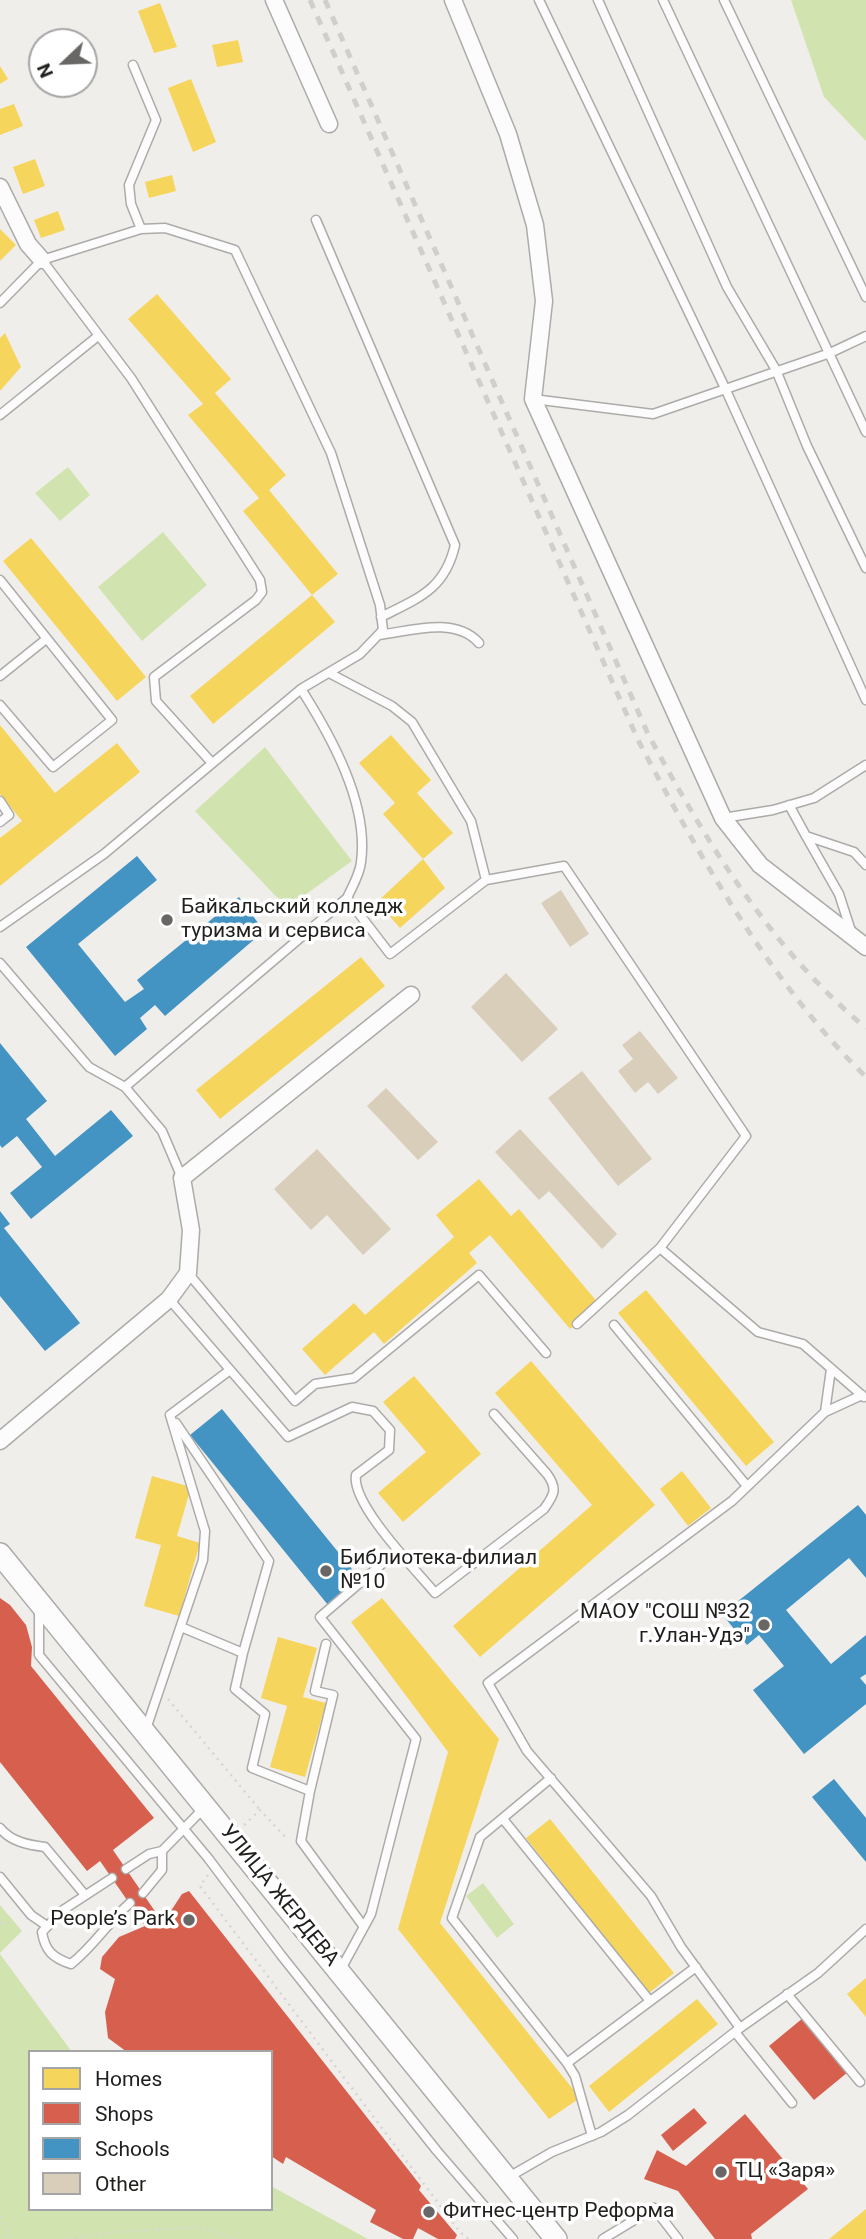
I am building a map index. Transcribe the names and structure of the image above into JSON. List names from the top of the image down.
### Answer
{
  "streets": {
    "main road": ["УЛИЦА ЖЕРДЕВА"]
  },
  "places": [
    "Байкальский колледж туризма и сервиса",
    "Библиотека-филиал №10",
    "МАОУ \"СОШ №32 г.Улан-Удэ\"",
    "People’s Park",
    "ТЦ «Заря»",
    "Фитнес-центр Реформа"
  ],
  "legend": [
    "Homes",
    "Shops",
    "Schools",
    "Other"
  ],
  "north": "bottom left"
}
